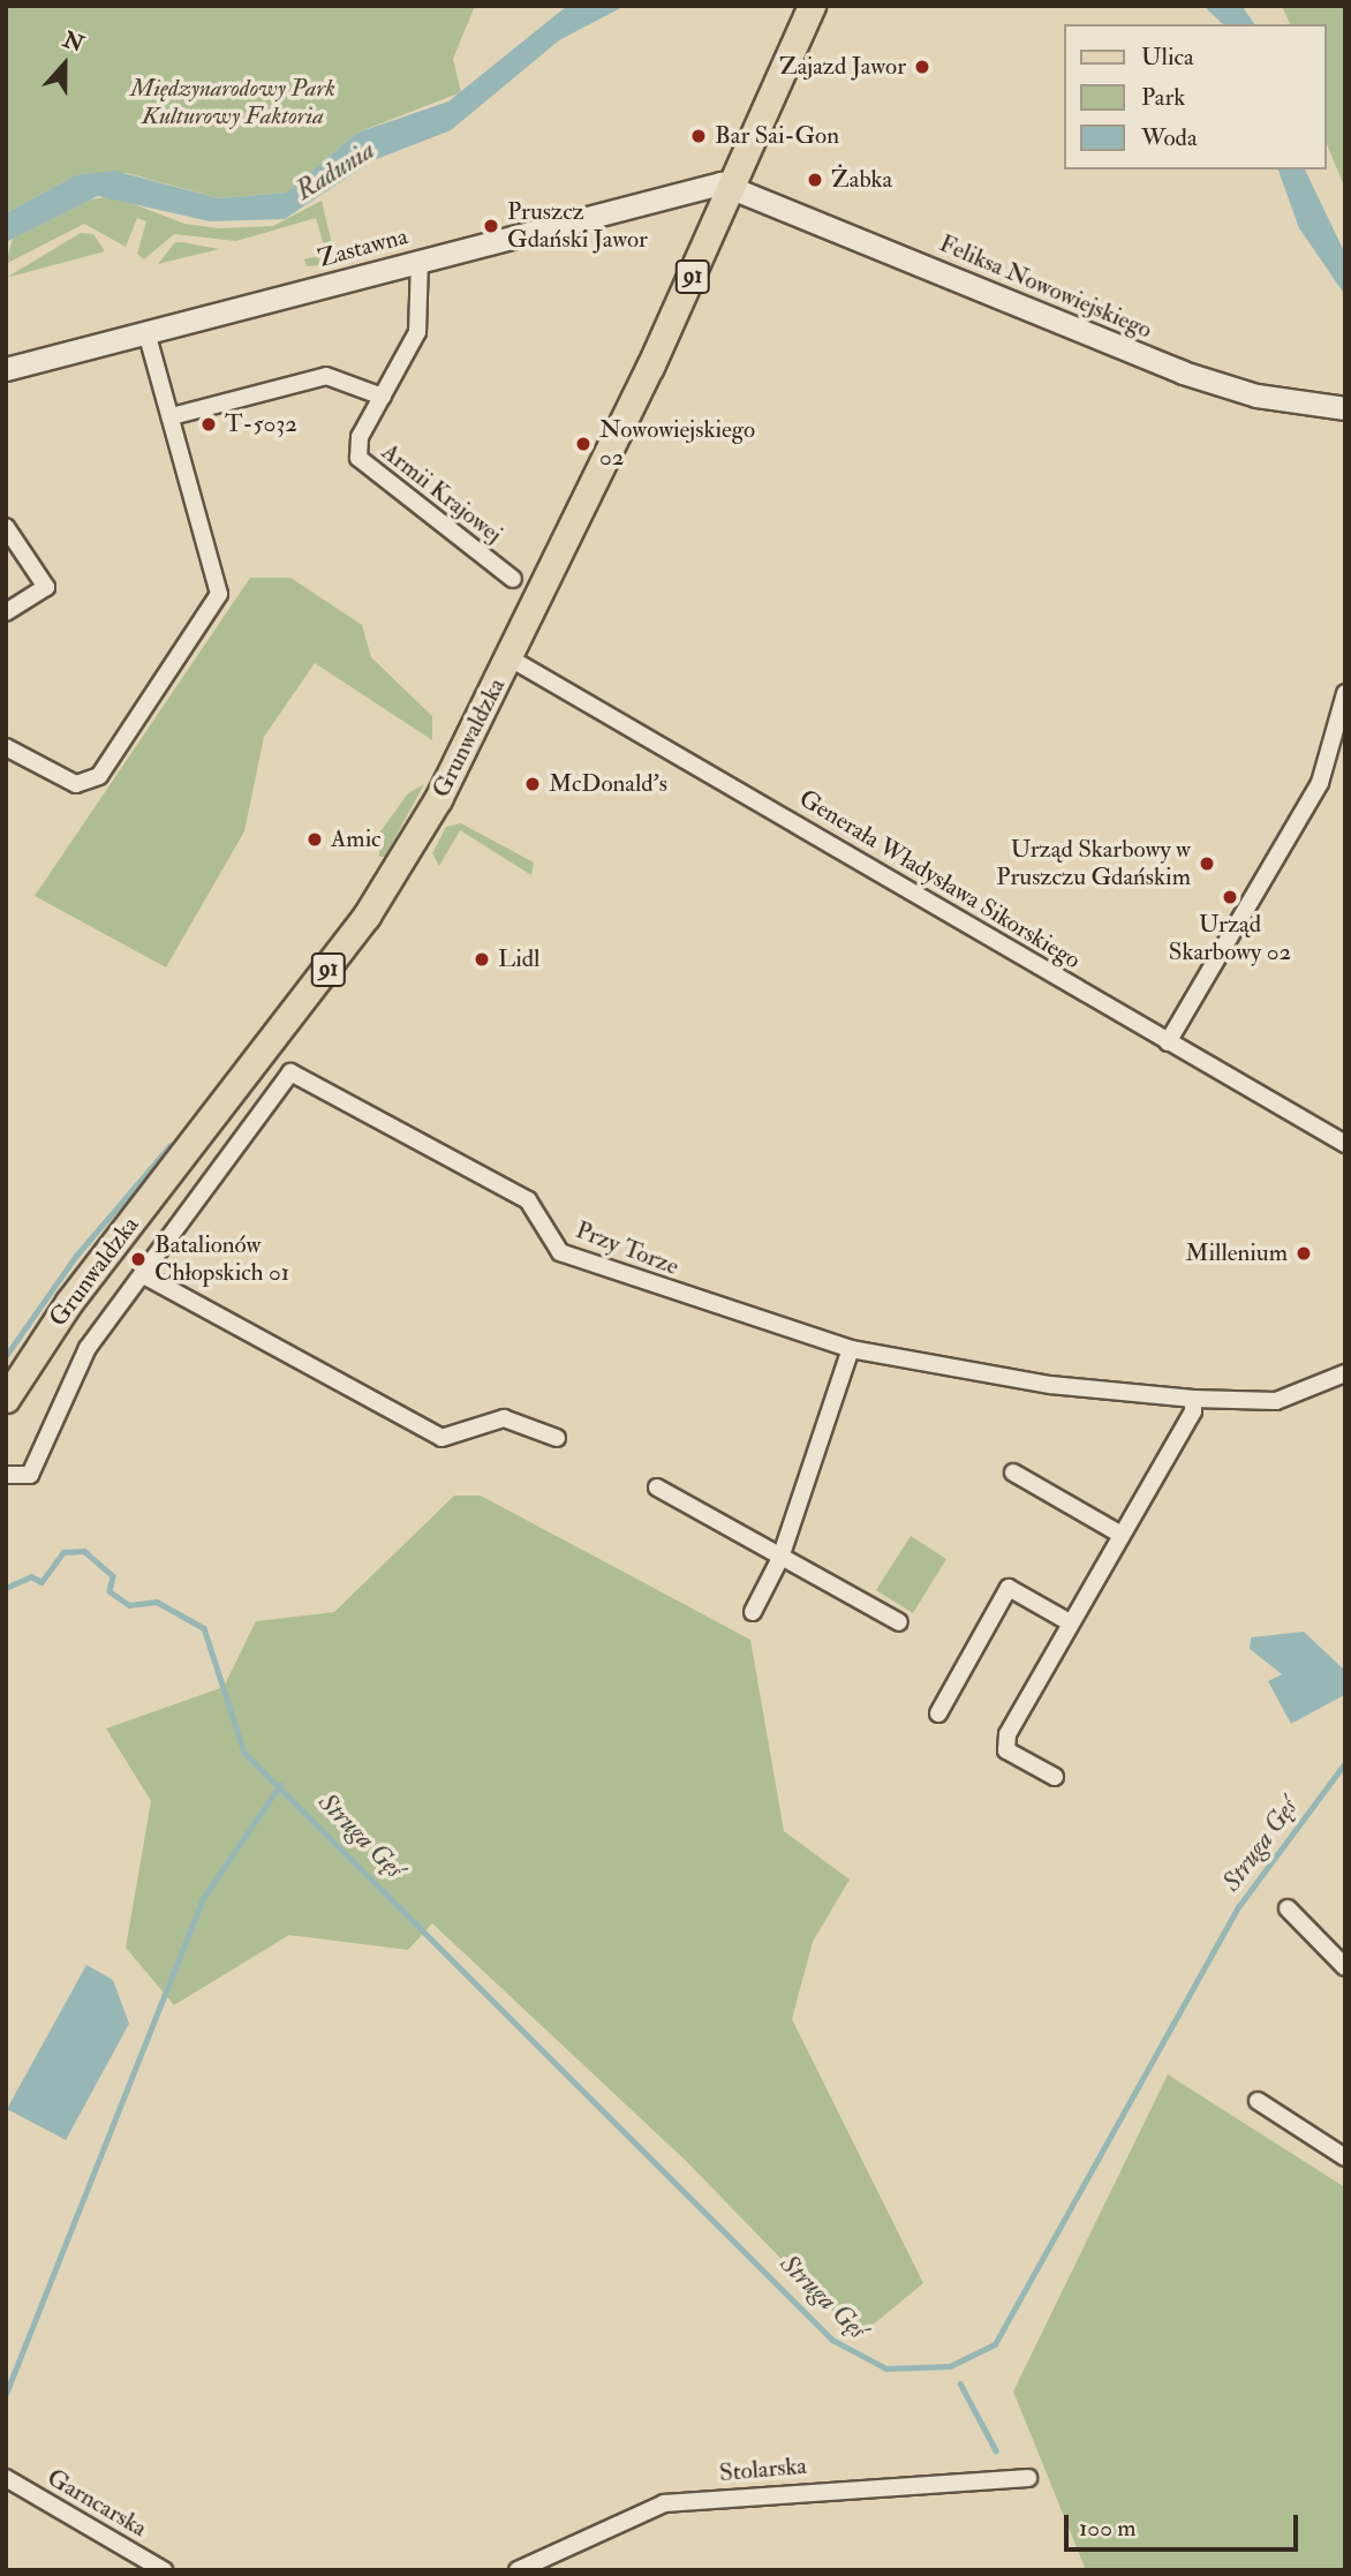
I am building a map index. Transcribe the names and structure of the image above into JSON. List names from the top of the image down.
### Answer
{
  "streets": {
    "main road": [
      "Zastawna",
      "91",
      "Feliksa Nowowiejskiego",
      "Grunwaldzka"
    ],
    "street": [
      "Armii Krajowej",
      "Generała Władysława Sikorskiego",
      "Przy Torze",
      "Stolarska",
      "Garncarska"
    ]
  },
  "crossings": [
    ["Zastawna", "Feliksa Nowowiejskiego"],
    ["Zastawna", "Armii Krajowej"],
    ["Zastawna", "Grunwaldzka"],
    ["Feliksa Nowowiejskiego", "Grunwaldzka"],
    ["Grunwaldzka", "Generała Władysława Sikorskiego"],
    ["Grunwaldzka", "Przy Torze"]
  ],
  "water": ["Radunia", "Struga Gęś"],
  "parks": ["Międzynarodowy Park Kulturowy Faktoria"],
  "places": [
    "Zajazd Jawor",
    "Bar Sai-Gon",
    "Żabka",
    "Pruszcz Gdański Jawor",
    "T-5032",
    "Nowowiejskiego 02",
    "McDonald's",
    "Amic",
    "Urząd Skarbowy w Pruszczu Gdańskim",
    "Urząd Skarbowy 02",
    "Lidl",
    "Millenium",
    "Batalionów Chłopskich 01"
  ],
  "legend": ["Ulica", "Park", "Woda"],
  "scale_bar": "100 m",
  "north": "top"
}
